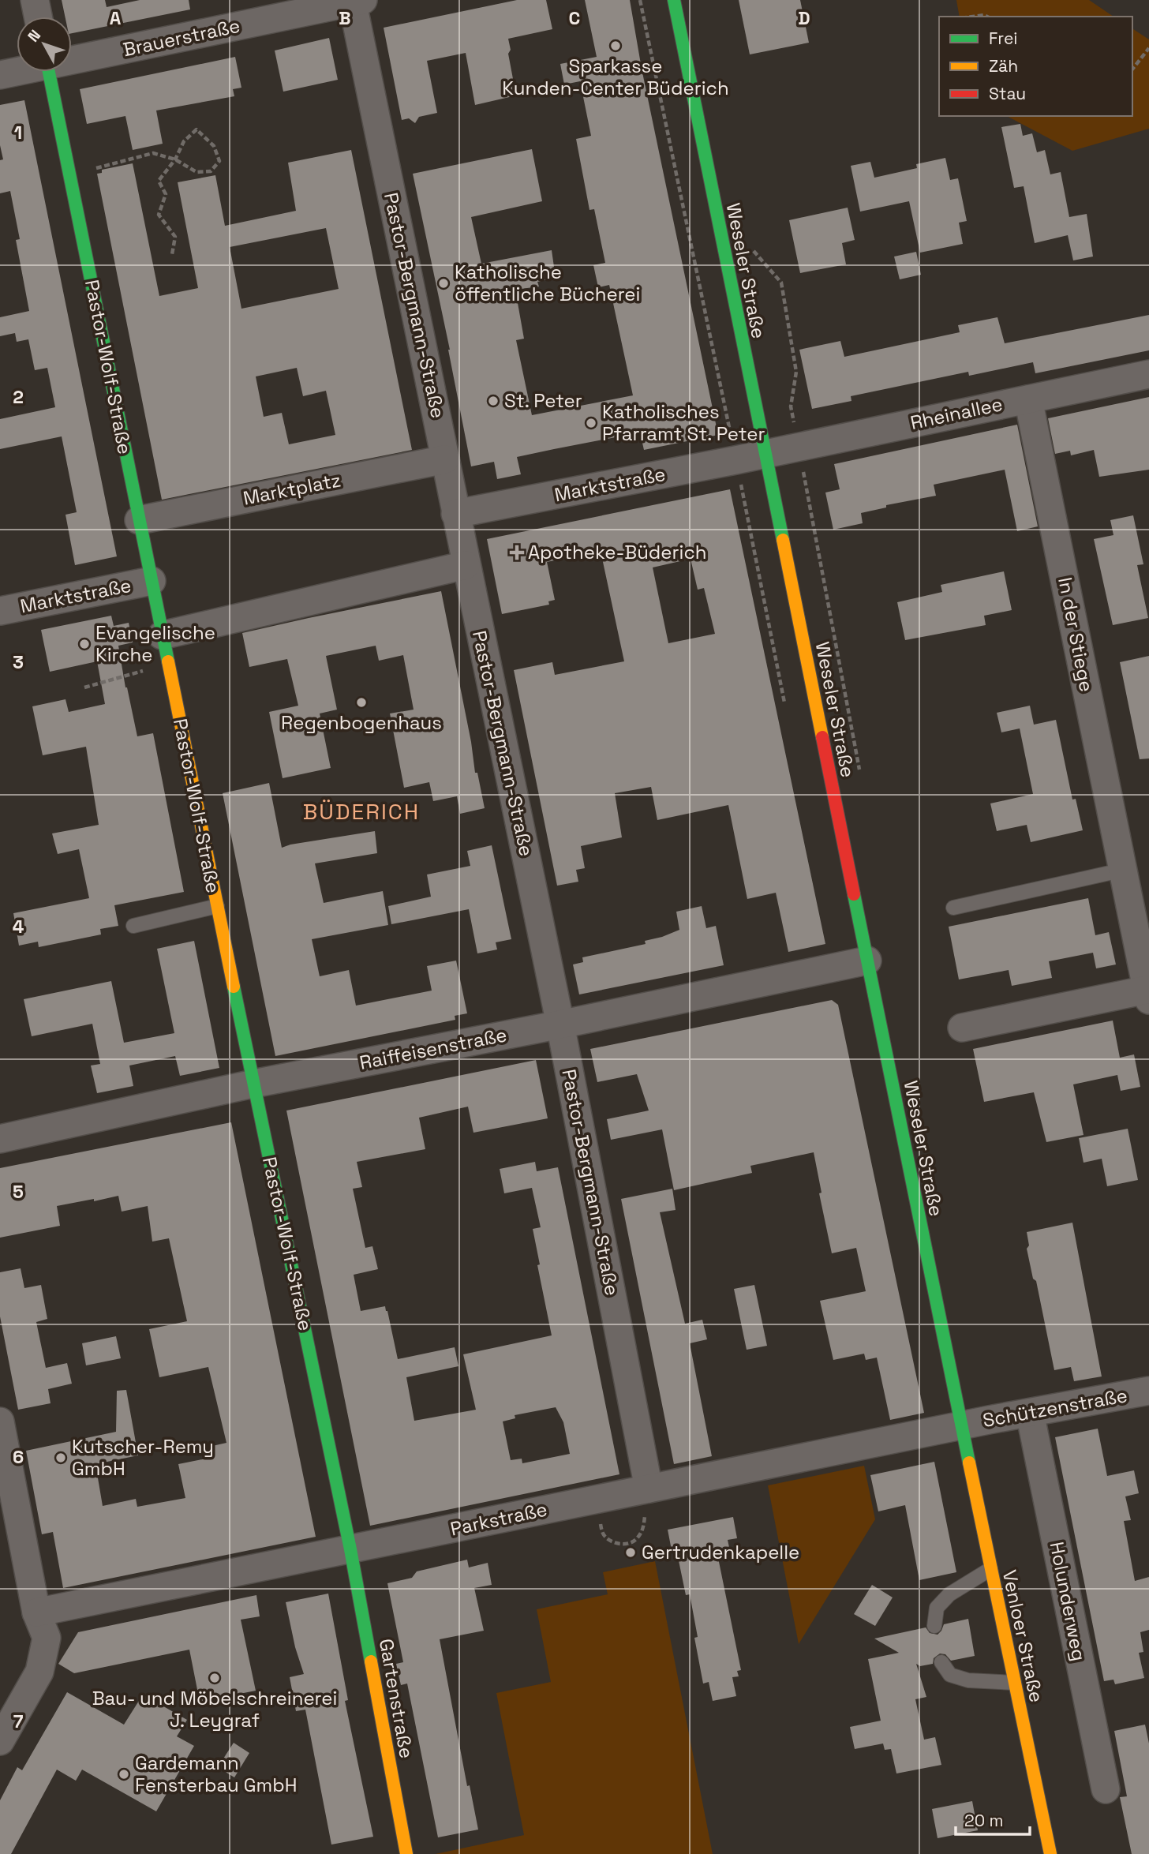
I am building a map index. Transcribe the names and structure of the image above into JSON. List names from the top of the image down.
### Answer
{
  "streets": {
    "street": [
      "Brauerstraße",
      "Weseler Straße",
      "Pastor-Bergmann-Straße",
      "Pastor-Wolf-Straße",
      "Rheinallee",
      "Marktstraße",
      "Marktplatz",
      "In der Stiege",
      "Raiffeisenstraße",
      "Schützenstraße",
      "Parkstraße",
      "Holunderweg",
      "Venloer Straße",
      "Gartenstraße"
    ]
  },
  "crossings": [
    ["Brauerstraße", "Pastor-Bergmann-Straße"],
    ["Weseler Straße", "Rheinallee"],
    ["Weseler Straße", "Marktstraße"],
    ["Weseler Straße", "Raiffeisenstraße"],
    ["Weseler Straße", "Schützenstraße"],
    ["Weseler Straße", "Parkstraße"],
    ["Weseler Straße", "Venloer Straße"],
    ["Pastor-Bergmann-Straße", "Marktstraße"],
    ["Pastor-Bergmann-Straße", "Marktplatz"],
    ["Pastor-Bergmann-Straße", "Raiffeisenstraße"],
    ["Pastor-Bergmann-Straße", "Parkstraße"],
    ["Pastor-Wolf-Straße", "Marktstraße"],
    ["Pastor-Wolf-Straße", "Marktplatz"],
    ["Pastor-Wolf-Straße", "Raiffeisenstraße"],
    ["Pastor-Wolf-Straße", "Parkstraße"],
    ["Pastor-Wolf-Straße", "Gartenstraße"],
    ["Rheinallee", "Marktstraße"],
    ["Rheinallee", "In der Stiege"],
    ["Schützenstraße", "Parkstraße"],
    ["Schützenstraße", "Holunderweg"],
    ["Schützenstraße", "Venloer Straße"],
    ["Parkstraße", "Venloer Straße"],
    ["Parkstraße", "Gartenstraße"]
  ],
  "districts": ["BÜDERICH"],
  "places": {
    "other": [
      "Sparkasse Kunden-Center Büderich",
      "Katholische öffentliche Bücherei",
      "St. Peter",
      "Katholisches Pfarramt St. Peter",
      "Evangelische Kirche",
      "Regenbogenhaus",
      "Kutscher-Remy GmbH",
      "Gertrudenkapelle",
      "Bau- und Möbelschreinerei J. Leygraf",
      "Gardemann Fensterbau GmbH"
    ],
    "health": ["Apotheke-Büderich"]
  },
  "legend": ["Frei", "Zäh", "Stau"],
  "scale_bar": "20 m",
  "north": "top left",
  "grid": {
    "columns": [
      "A",
      "B",
      "C",
      "D"
    ],
    "rows": [
      "1",
      "2",
      "3",
      "4",
      "5",
      "6",
      "7"
    ]
  }
}
